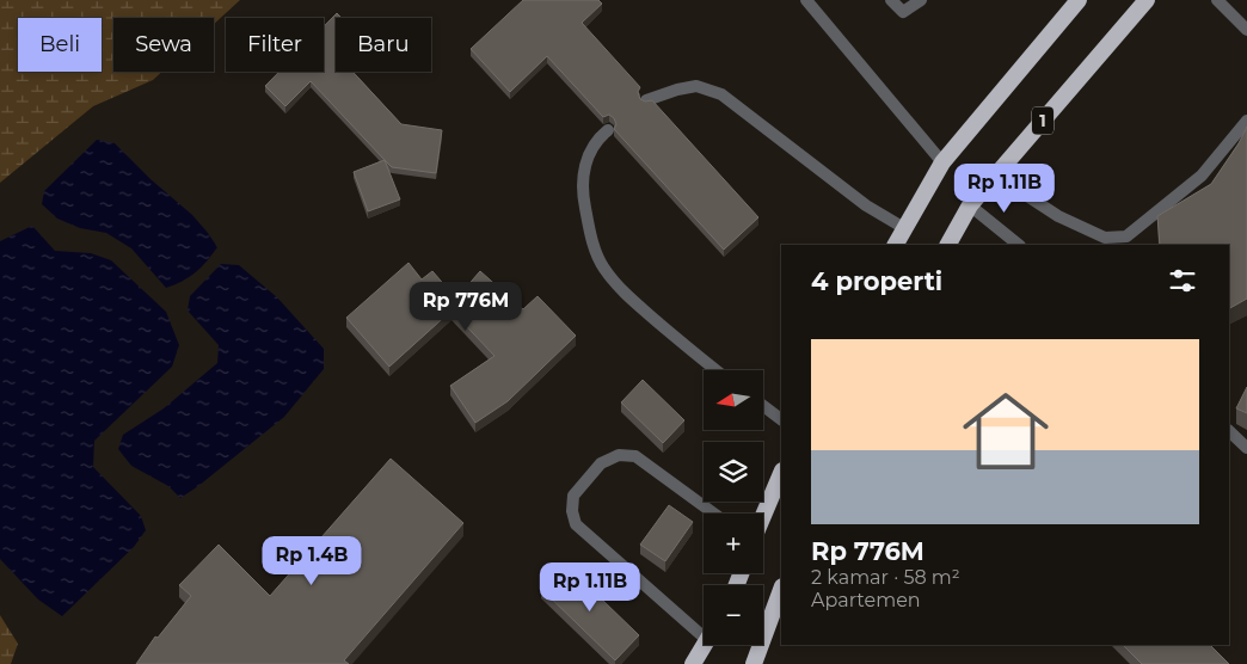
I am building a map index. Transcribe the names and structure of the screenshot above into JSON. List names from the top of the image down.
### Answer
{
  "streets": {
    "highway": ["1"]
  },
  "north": "left",
  "page": {
    "chip": [
      "Beli",
      "Sewa",
      "Filter",
      "Baru"
    ],
    "price": [
      "Rp 1.11B",
      "Rp 776M",
      "Rp 1.4B",
      "Rp 1.11B"
    ],
    "heading": "4 properti",
    "list": [
      {
        "name": "Rp 776M",
        "note": "2 kamar · 58 m² · Apartemen"
      }
    ],
    "map_buttons": ["+", "−"]
  }
}
